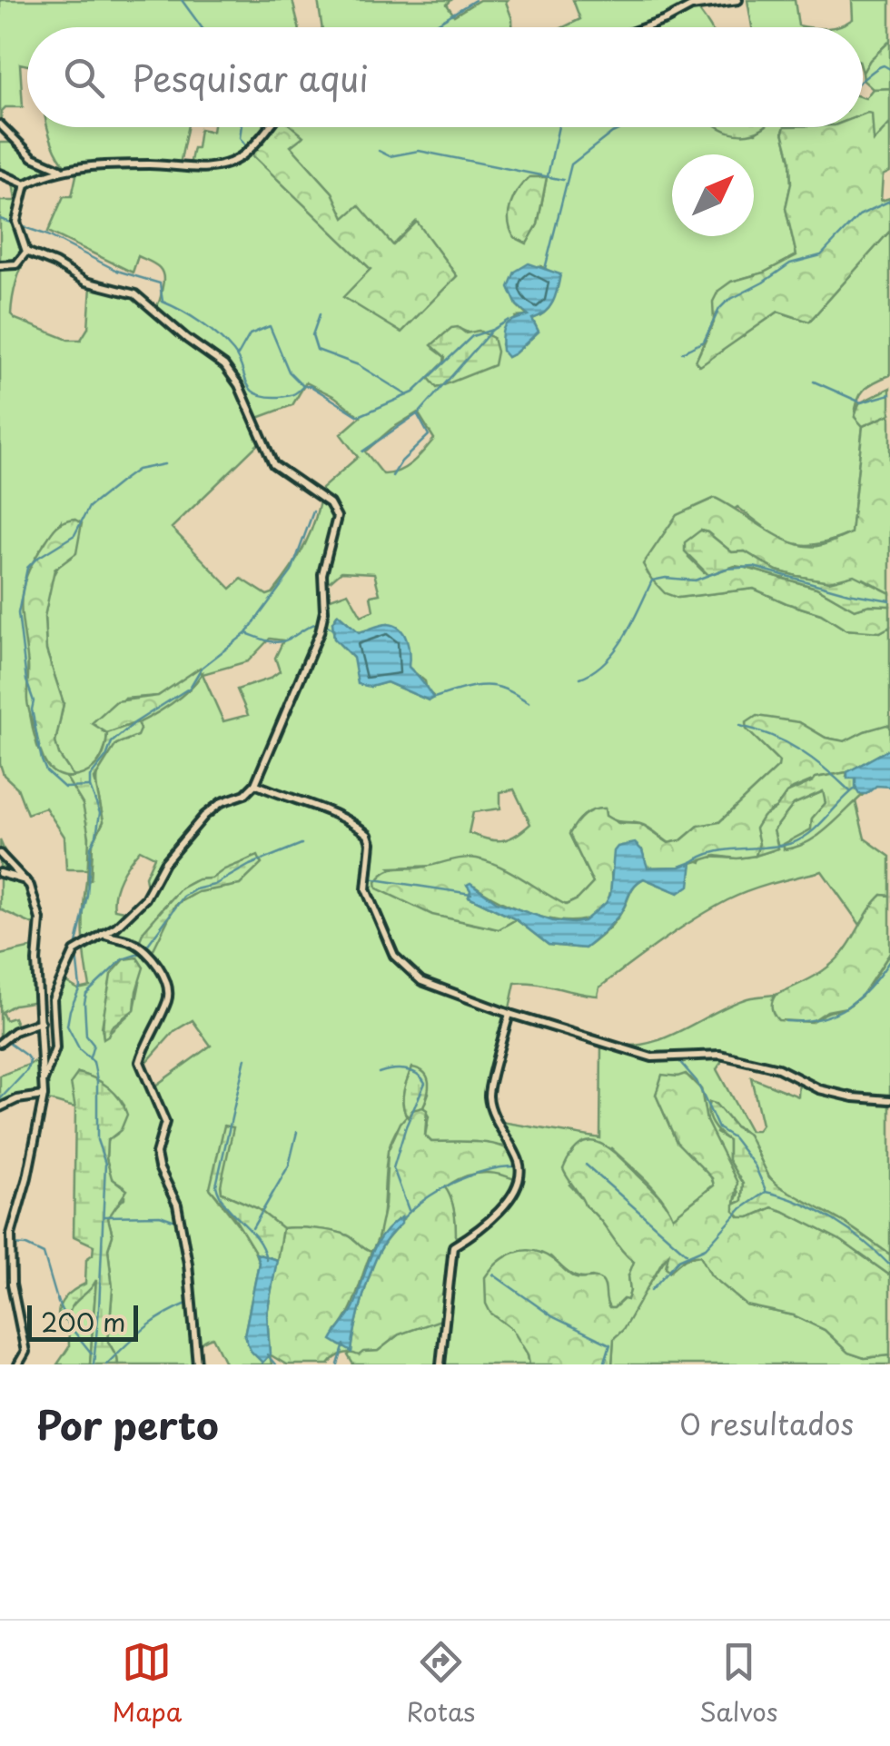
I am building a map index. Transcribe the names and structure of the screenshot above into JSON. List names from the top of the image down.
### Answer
{
  "scale_bar": "200 m",
  "north": "top right",
  "page": {
    "search": "Pesquisar aqui",
    "scale": "200 m",
    "heading": ["Por perto", "0 resultados"],
    "nav": ["Mapa", "Rotas", "Salvos"]
  }
}
